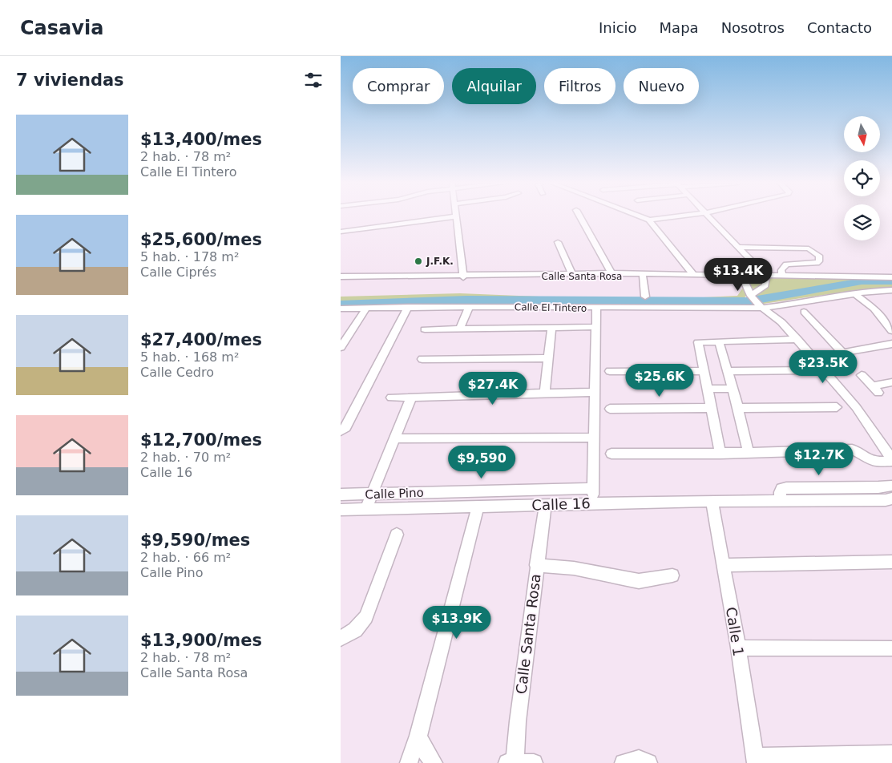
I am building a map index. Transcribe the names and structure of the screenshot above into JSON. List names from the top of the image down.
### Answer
{
  "streets": {
    "street": [
      "Calle Santa Rosa",
      "Calle El Tintero",
      "Calle Pino",
      "Calle 16",
      "Calle 1"
    ]
  },
  "crossings": [
    ["Calle Santa Rosa", "Calle 16"],
    ["Calle 16", "Calle 1"]
  ],
  "places": ["J.F.K."],
  "north": "bottom",
  "page": {
    "header": "Casavia",
    "nav": [
      "Inicio",
      "Mapa",
      "Nosotros",
      "Contacto"
    ],
    "heading": "7 viviendas",
    "chip": [
      "Comprar",
      "Alquilar",
      "Filtros",
      "Nuevo"
    ],
    "list": [
      {
        "name": "$13,400/mes",
        "note": "2 hab. · 78 m² · Calle El Tintero"
      },
      {
        "name": "$25,600/mes",
        "note": "5 hab. · 178 m² · Calle Ciprés"
      },
      {
        "name": "$27,400/mes",
        "note": "5 hab. · 168 m² · Calle Cedro"
      },
      {
        "name": "$12,700/mes",
        "note": "2 hab. · 70 m² · Calle 16"
      },
      {
        "name": "$9,590/mes",
        "note": "2 hab. · 66 m² · Calle Pino"
      },
      {
        "name": "$13,900/mes",
        "note": "2 hab. · 78 m² · Calle Santa Rosa"
      }
    ],
    "price": [
      "$13.4K",
      "$23.5K",
      "$25.6K",
      "$27.4K",
      "$12.7K",
      "$9,590",
      "$13.9K"
    ]
  }
}
